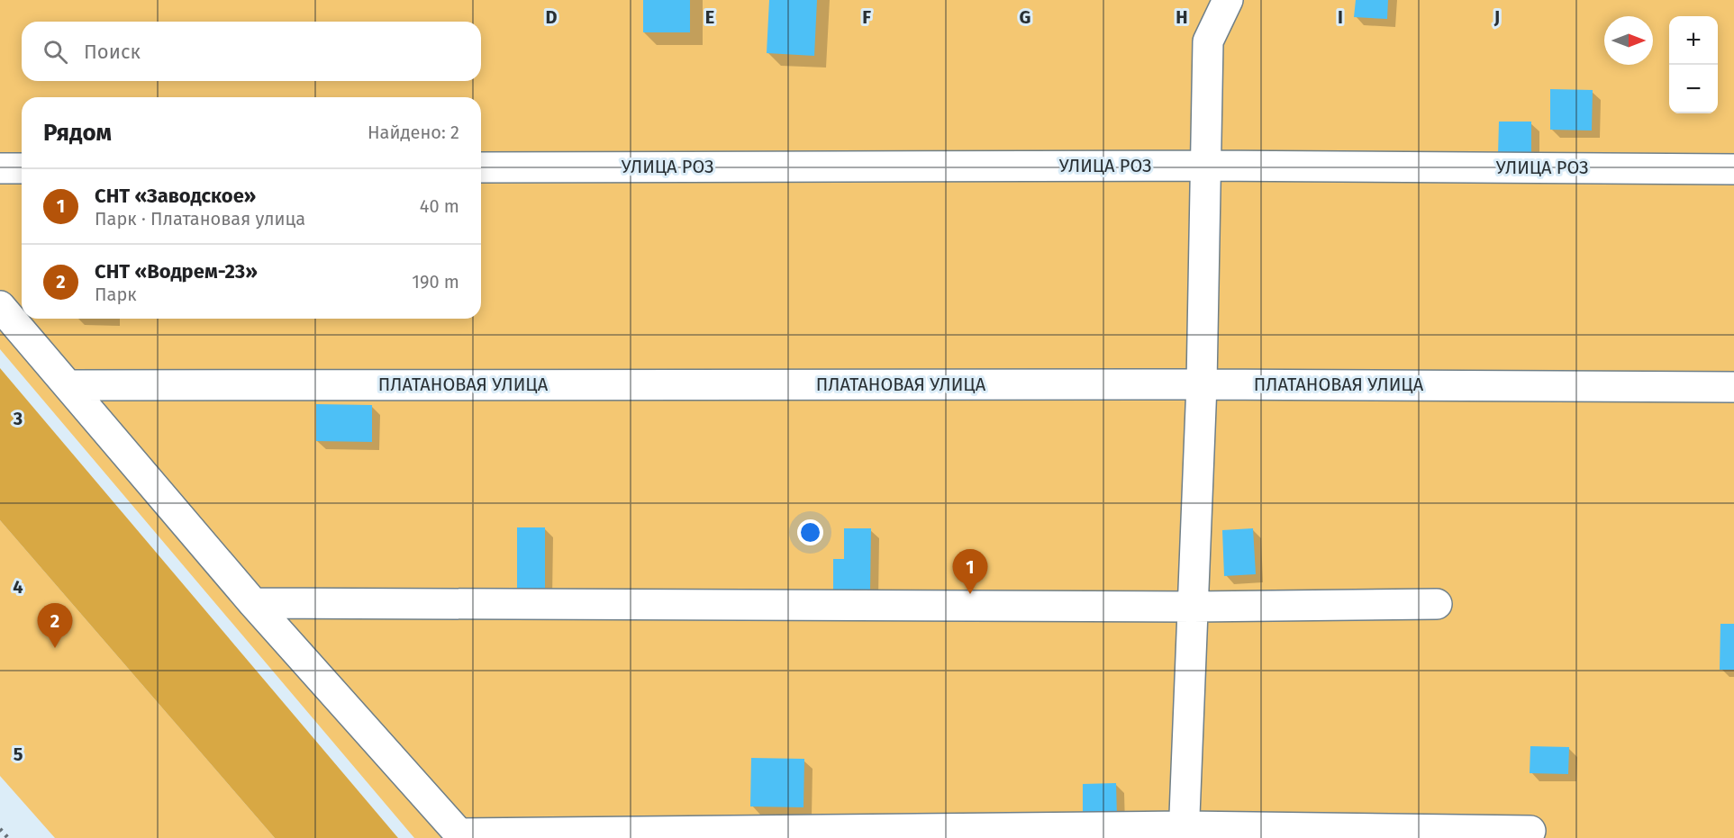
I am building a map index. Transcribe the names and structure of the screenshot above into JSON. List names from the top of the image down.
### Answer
{
  "streets": {
    "street": ["УЛИЦА РОЗ", "ПЛАТАНОВАЯ УЛИЦА"]
  },
  "north": "right",
  "page": {
    "map_buttons": ["+", "−"],
    "search": "Поиск",
    "heading": ["Рядом", "Найдено: 2"],
    "list": [
      {
        "mark": "1",
        "name": "СНТ «Заводское»",
        "note": "Парк · Платановая улица",
        "value": "40 m"
      },
      {
        "mark": "2",
        "name": "СНТ «Водрем-23»",
        "note": "Парк",
        "value": "190 m"
      }
    ],
    "pins": ["1", "2"]
  },
  "grid": {
    "columns": [
      "D",
      "E",
      "F",
      "G",
      "H",
      "I",
      "J"
    ],
    "rows": ["3", "4", "5"]
  }
}
